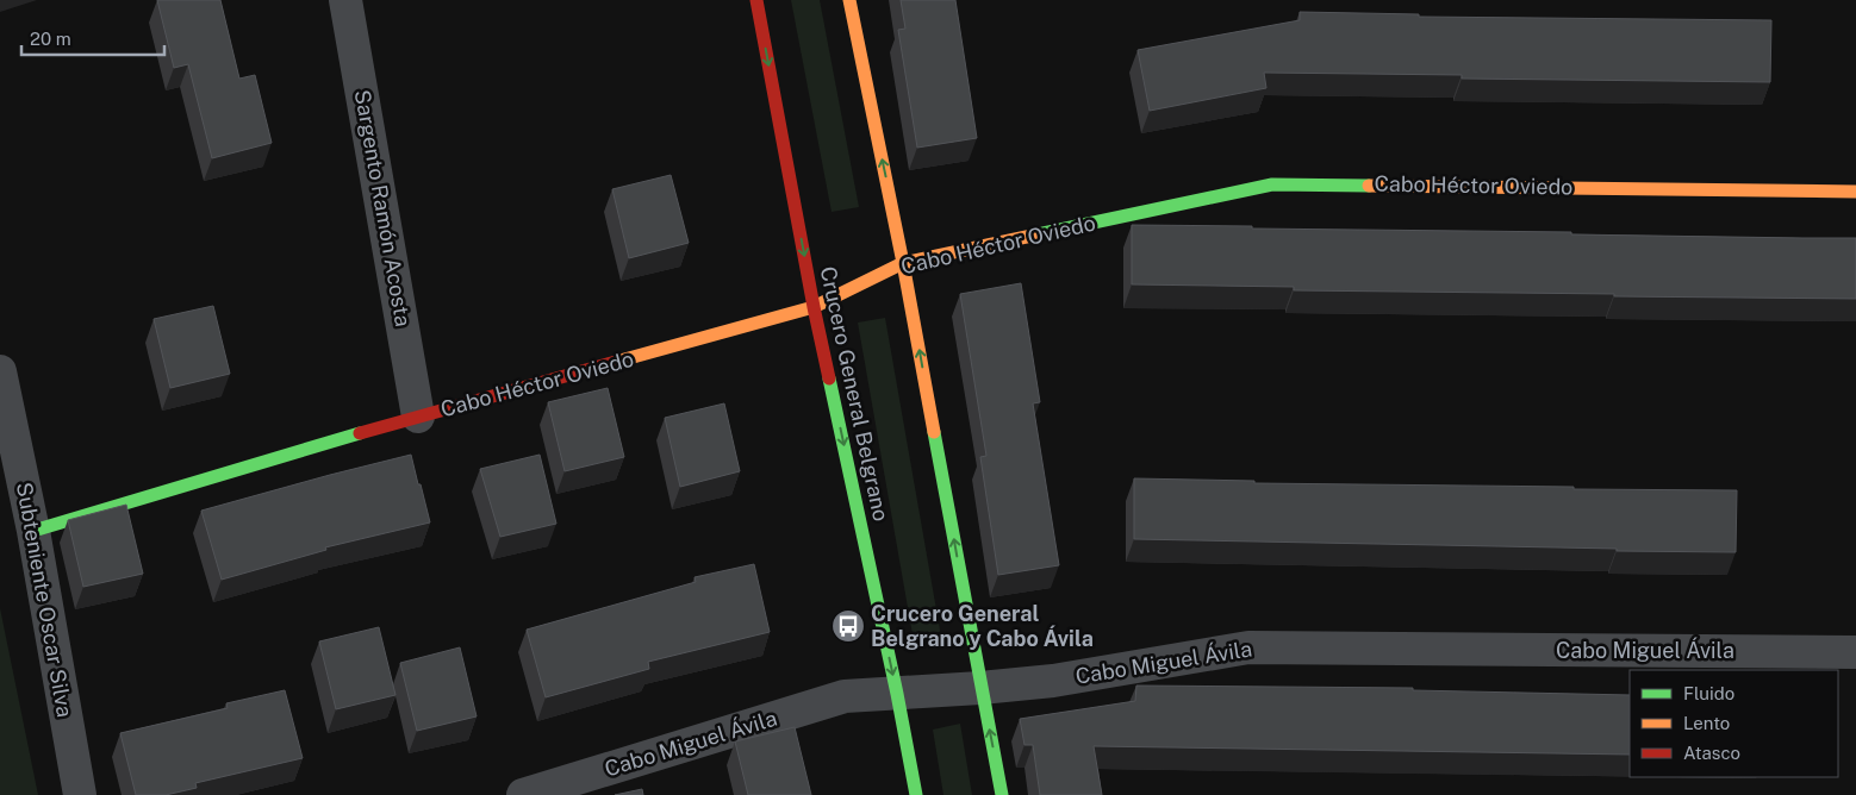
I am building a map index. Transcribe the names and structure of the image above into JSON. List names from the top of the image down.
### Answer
{
  "streets": {
    "street": [
      "Cabo Héctor Oviedo",
      "Sargento Ramón Acosta",
      "Crucero General Belgrano",
      "Subteniente Oscar Silva",
      "Cabo Miguel Ávila"
    ]
  },
  "crossings": [
    ["Cabo Héctor Oviedo", "Sargento Ramón Acosta"],
    ["Cabo Héctor Oviedo", "Crucero General Belgrano"],
    ["Cabo Héctor Oviedo", "Subteniente Oscar Silva"],
    ["Crucero General Belgrano", "Cabo Miguel Ávila"]
  ],
  "places": {
    "bus stop": ["Crucero General Belgrano y Cabo Ávila"]
  },
  "legend": ["Fluido", "Lento", "Atasco"],
  "scale_bar": "20 m"
}
